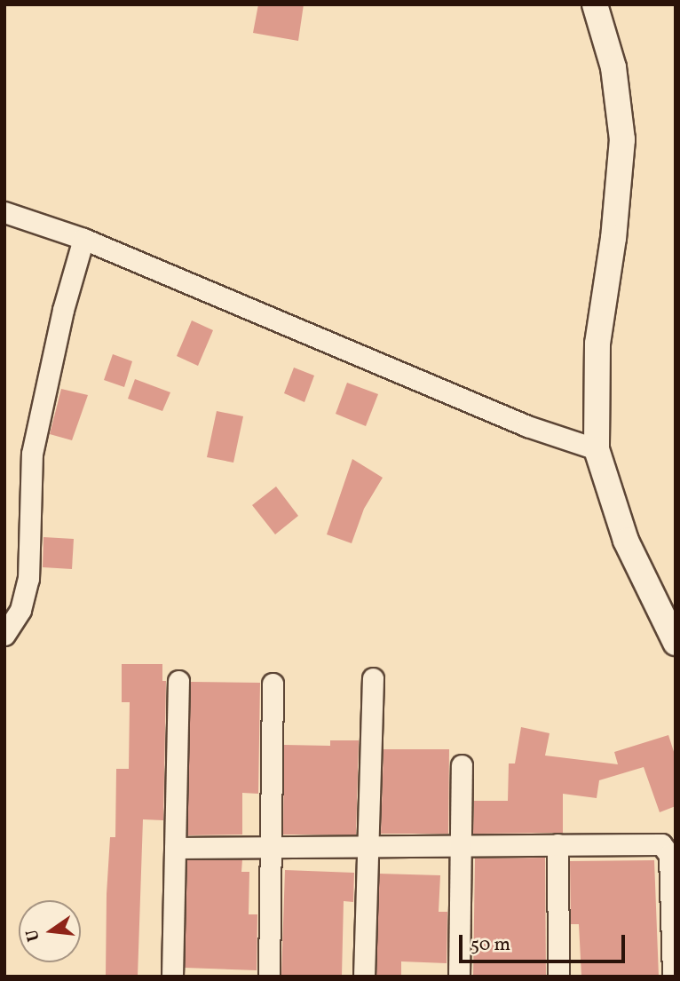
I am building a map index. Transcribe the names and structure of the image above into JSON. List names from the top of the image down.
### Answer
{
  "scale_bar": "50 m",
  "north": "left"
}
